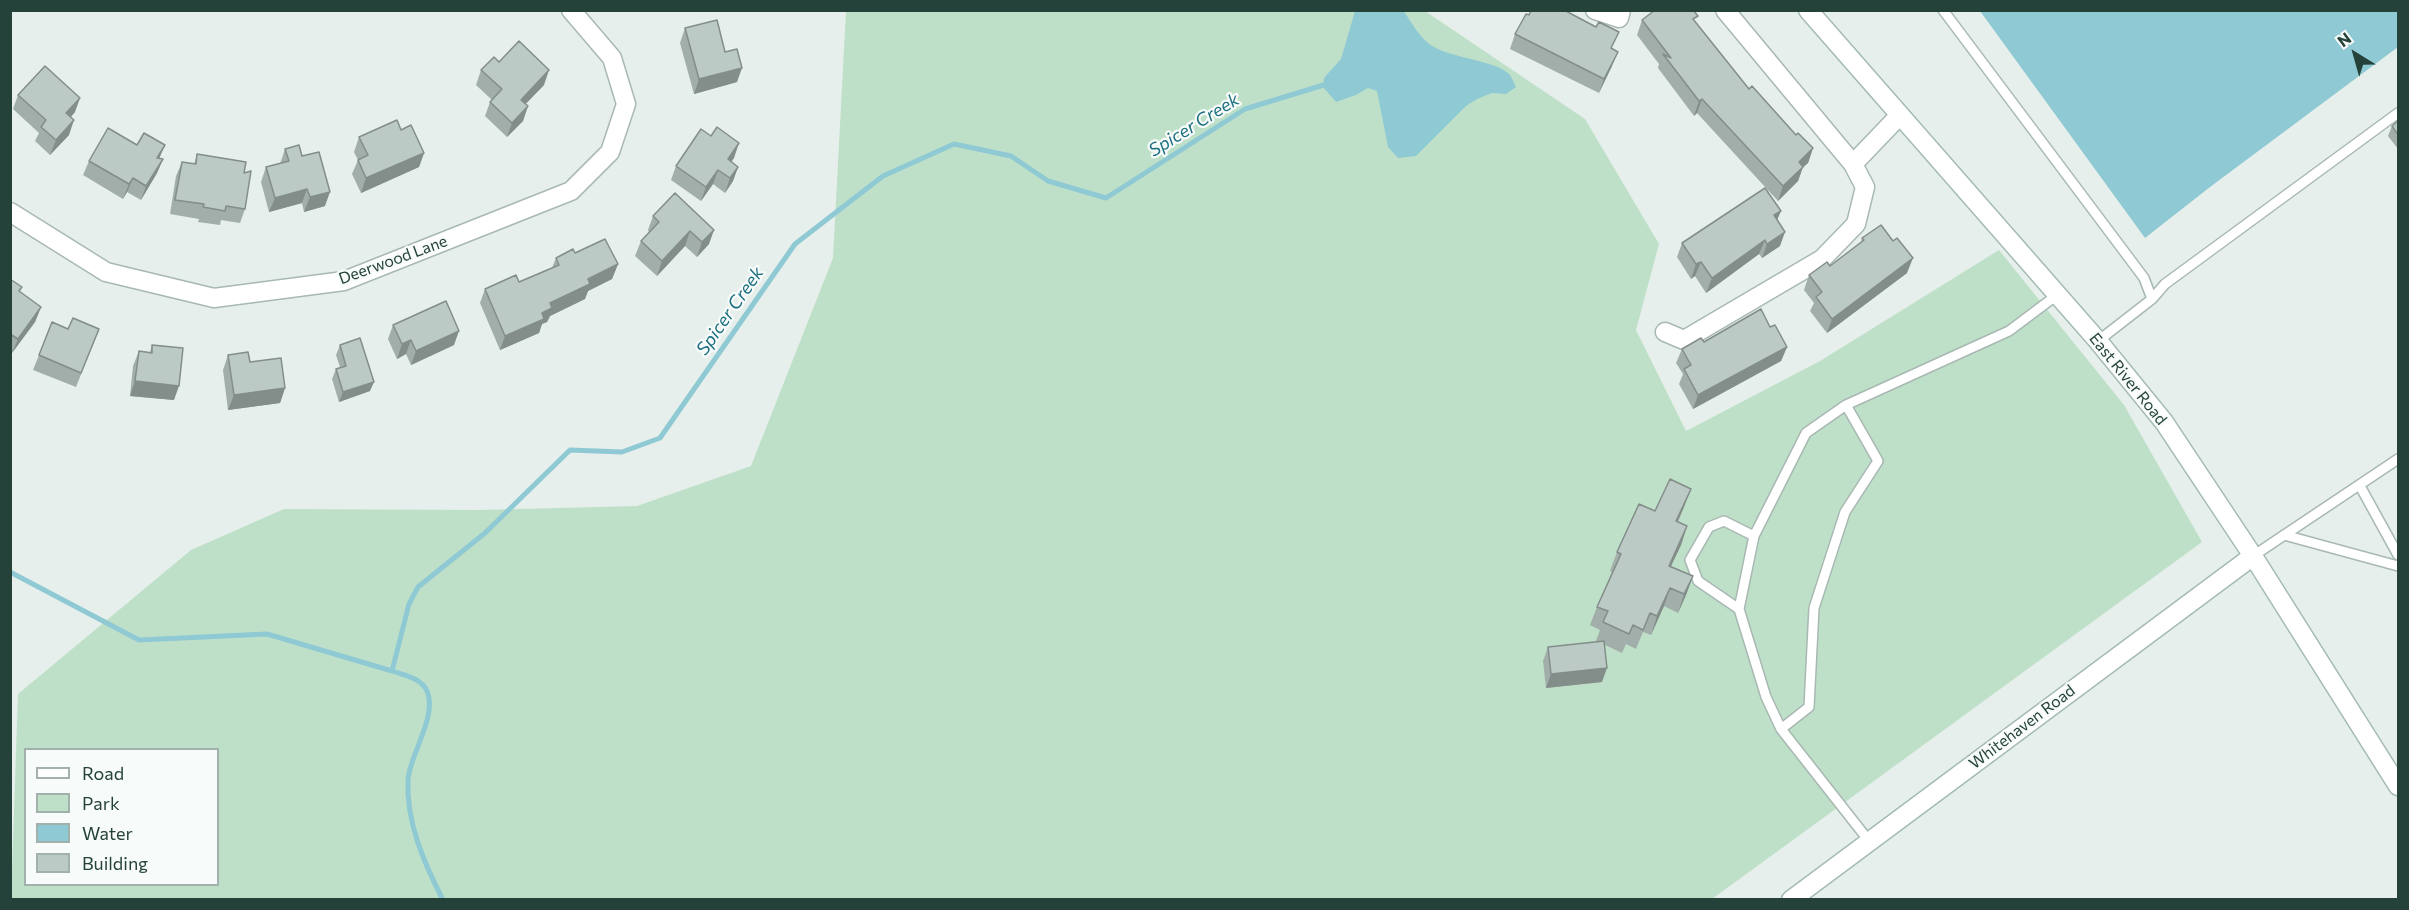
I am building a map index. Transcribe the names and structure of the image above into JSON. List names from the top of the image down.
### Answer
{
  "streets": {
    "street": ["Deerwood Lane", "East River Road", "Whitehaven Road"]
  },
  "crossings": [
    ["East River Road", "Whitehaven Road"]
  ],
  "water": ["Spicer Creek"],
  "legend": [
    "Road",
    "Park",
    "Water",
    "Building"
  ],
  "north": "top left"
}
